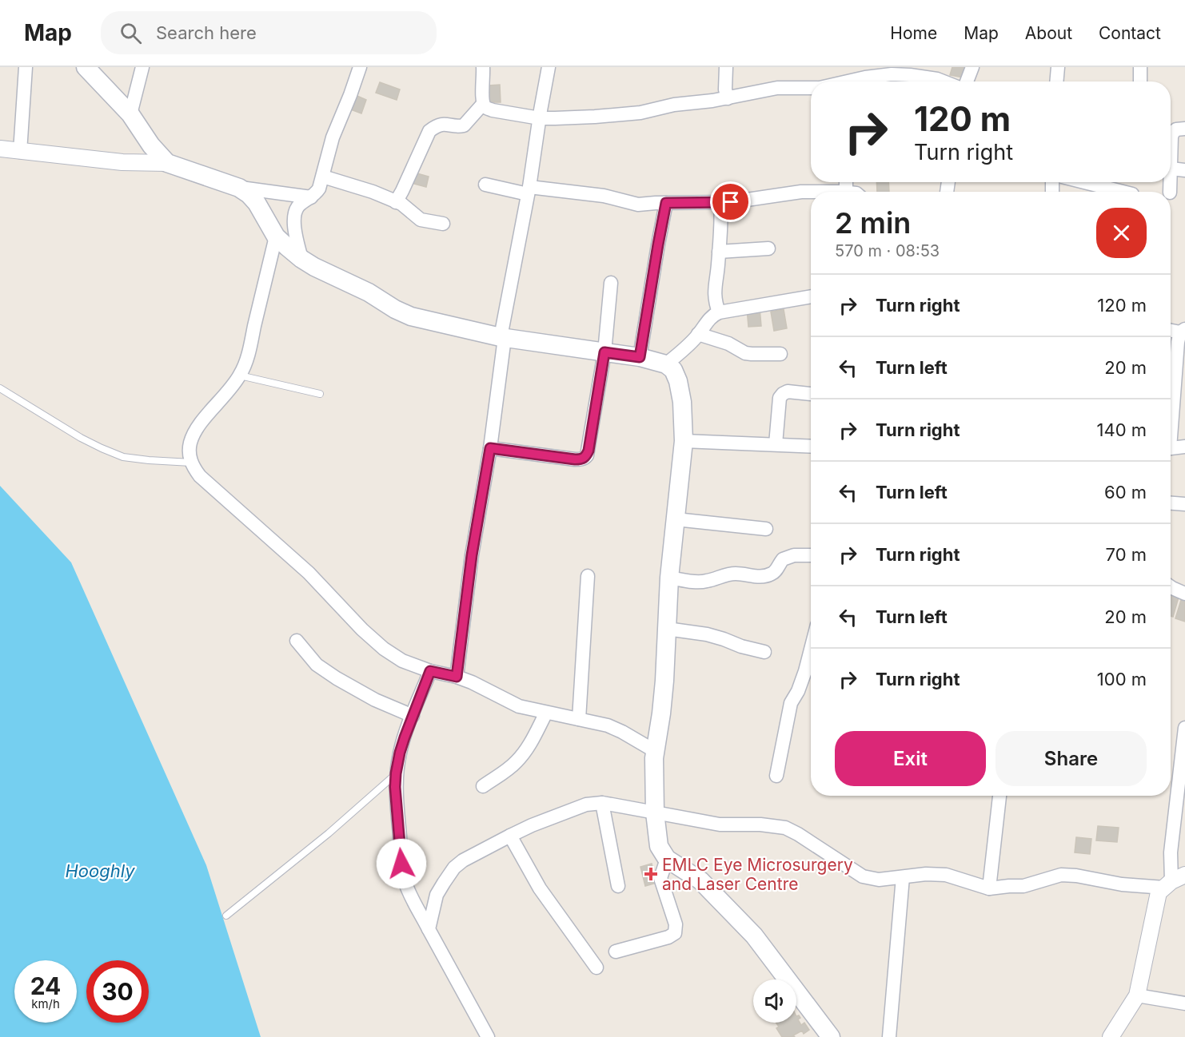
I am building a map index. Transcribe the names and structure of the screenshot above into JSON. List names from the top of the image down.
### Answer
{
  "water": ["Hooghly"],
  "places": {
    "health": ["EMLC Eye Microsurgery and Laser Centre"]
  },
  "page": {
    "header": "Map",
    "search": "Search here",
    "nav": [
      "Home",
      "Map",
      "About",
      "Contact"
    ],
    "turn": ["120 m", "Turn right"],
    "heading": ["2 min", "570 m · 08:53"],
    "list": [
      {
        "name": "Turn right",
        "value": "120 m"
      },
      {
        "name": "Turn left",
        "value": "20 m"
      },
      {
        "name": "Turn right",
        "value": "140 m"
      },
      {
        "name": "Turn left",
        "value": "60 m"
      },
      {
        "name": "Turn right",
        "value": "70 m"
      },
      {
        "name": "Turn left",
        "value": "20 m"
      },
      {
        "name": "Turn right",
        "value": "100 m"
      }
    ],
    "buttons": ["Exit", "Share"],
    "speed": "24 km/h",
    "limit": "30"
  }
}
